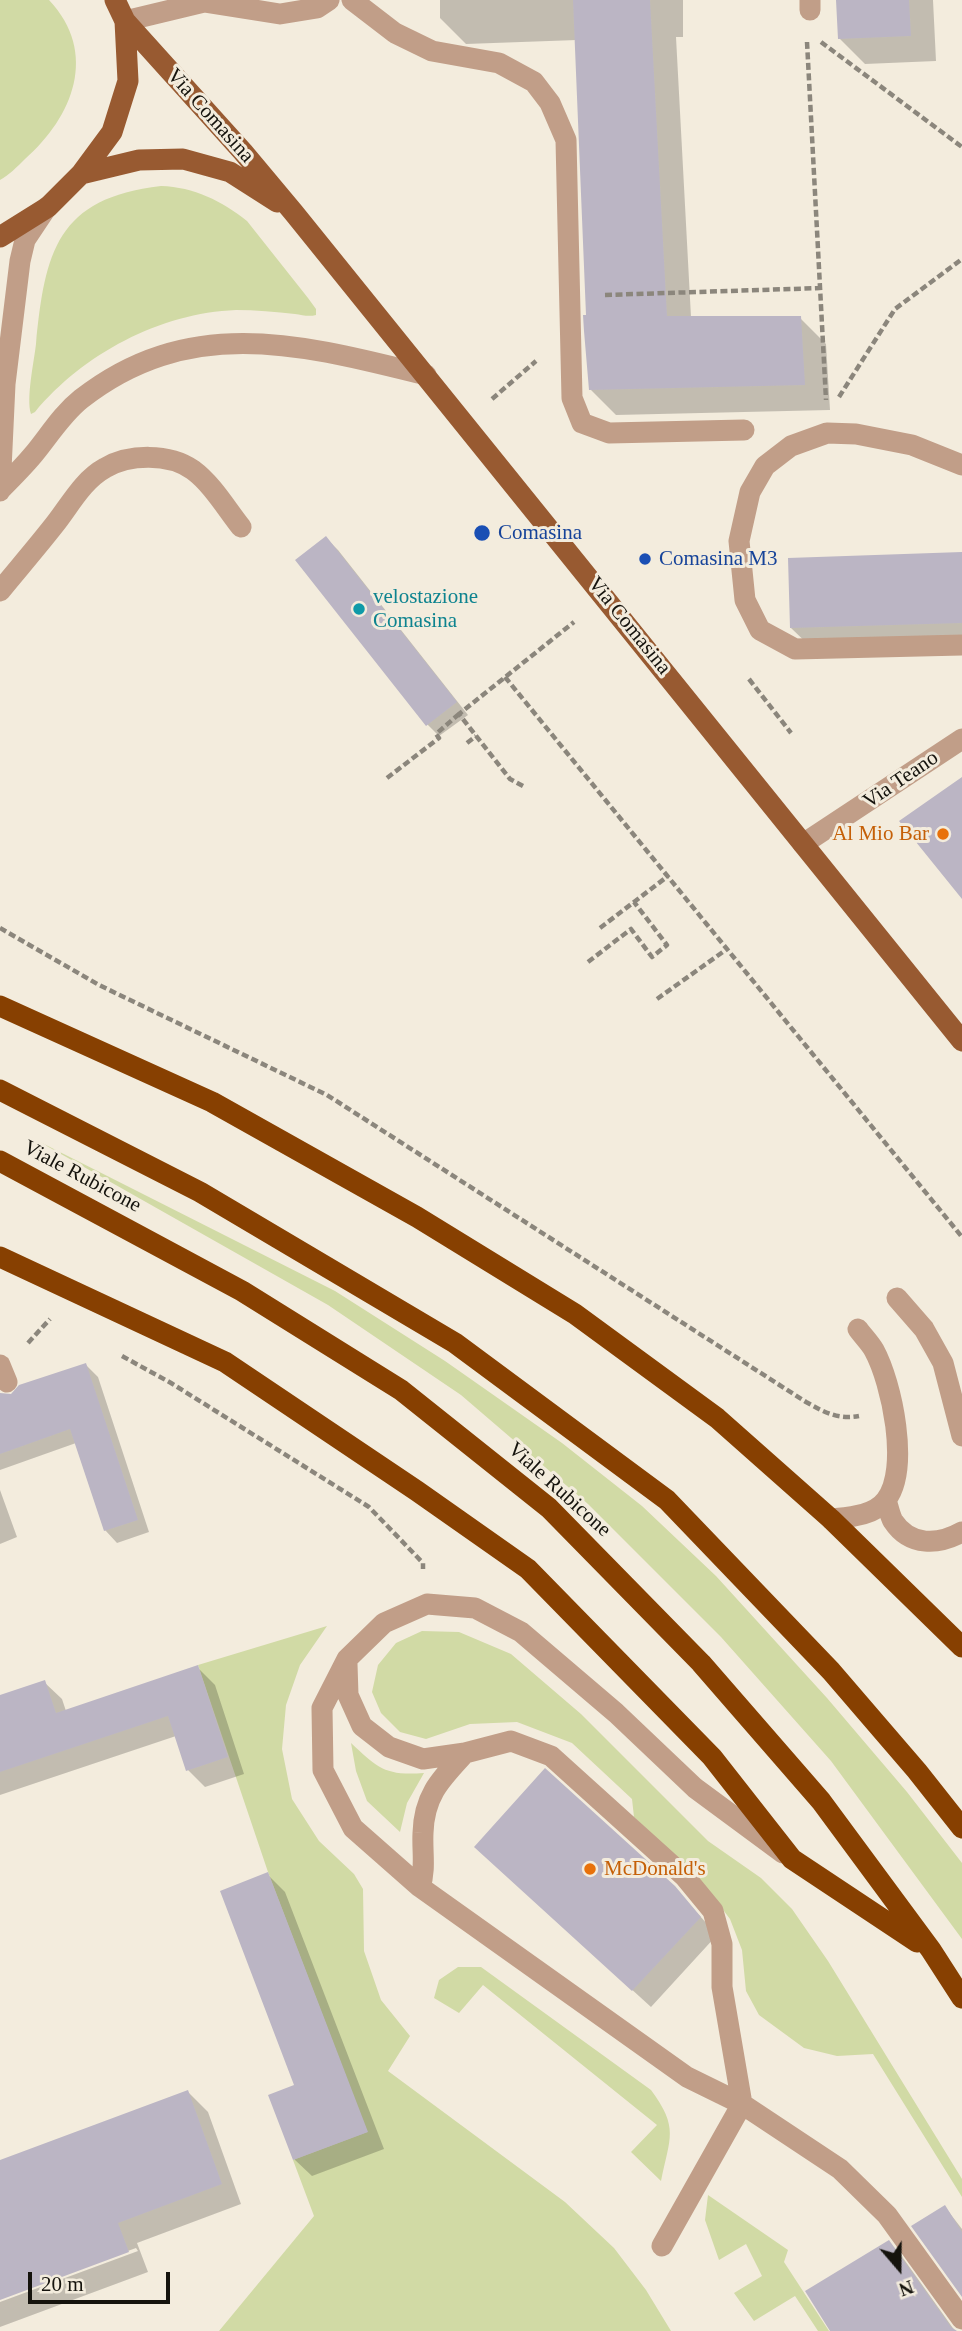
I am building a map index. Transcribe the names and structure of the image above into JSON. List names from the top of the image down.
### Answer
{
  "streets": {
    "highway": ["Viale Rubicone"],
    "main road": ["Via Comasina"],
    "street": ["Via Teano"]
  },
  "crossings": [
    ["Via Comasina", "Via Teano"]
  ],
  "places": [
    "Comasina",
    "Comasina M3",
    "velostazione Comasina",
    "Al Mio Bar",
    "McDonald's"
  ],
  "scale_bar": "20 m",
  "north": "bottom"
}
